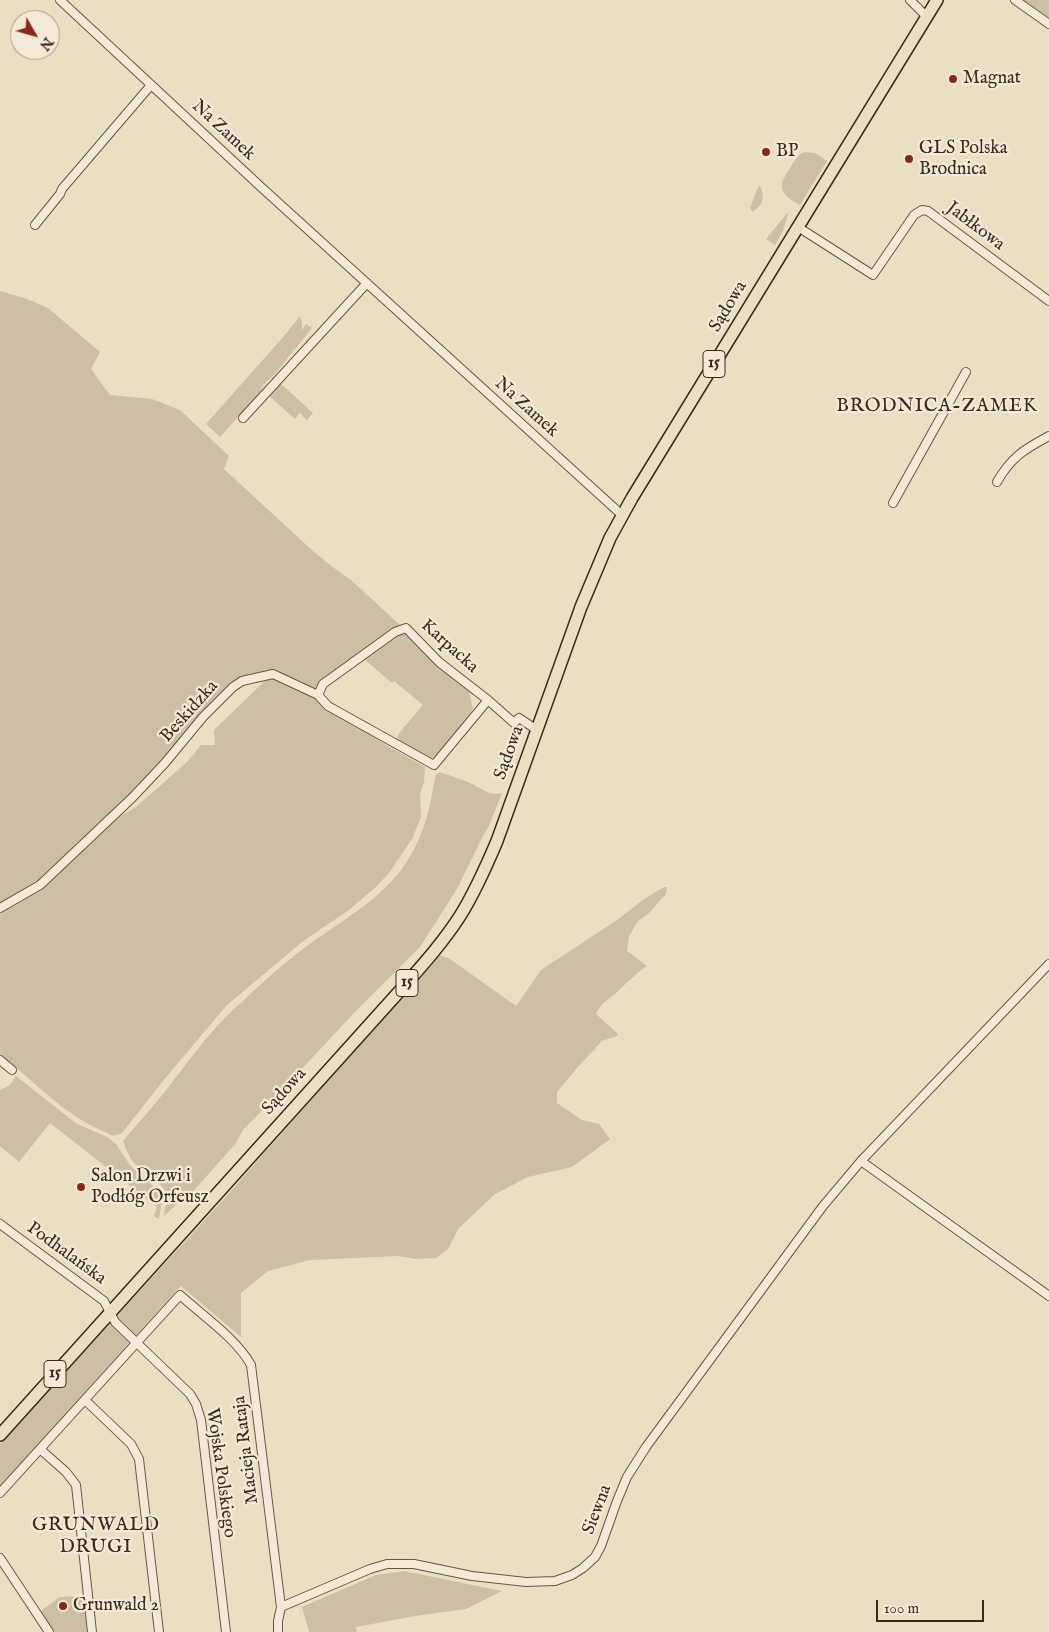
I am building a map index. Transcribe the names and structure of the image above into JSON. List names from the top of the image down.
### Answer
{
  "streets": {
    "main road": ["Sądowa", "15"],
    "street": [
      "Na Zamek",
      "Jabłkowa",
      "Karpacka",
      "Beskidzka",
      "Podhalańska",
      "Macieja Rataja",
      "Wojska Polskiego",
      "Siewna"
    ]
  },
  "crossings": [
    ["Na Zamek", "Sądowa"],
    ["Jabłkowa", "Sądowa"],
    ["Sądowa", "Karpacka"],
    ["Sądowa", "Podhalańska"],
    ["Sądowa", "Wojska Polskiego"],
    ["Karpacka", "Beskidzka"],
    ["Podhalańska", "Wojska Polskiego"],
    ["Macieja Rataja", "Wojska Polskiego"],
    ["Macieja Rataja", "Siewna"]
  ],
  "districts": ["BRODNICA-ZAMEK", "GRUNWALD DRUGI"],
  "places": [
    "Magnat",
    "BP",
    "GLS Polska Brodnica",
    "Salon Drzwi i Podłóg Orfeusz",
    "Grunwald 2"
  ],
  "scale_bar": "100 m",
  "north": "bottom right"
}
